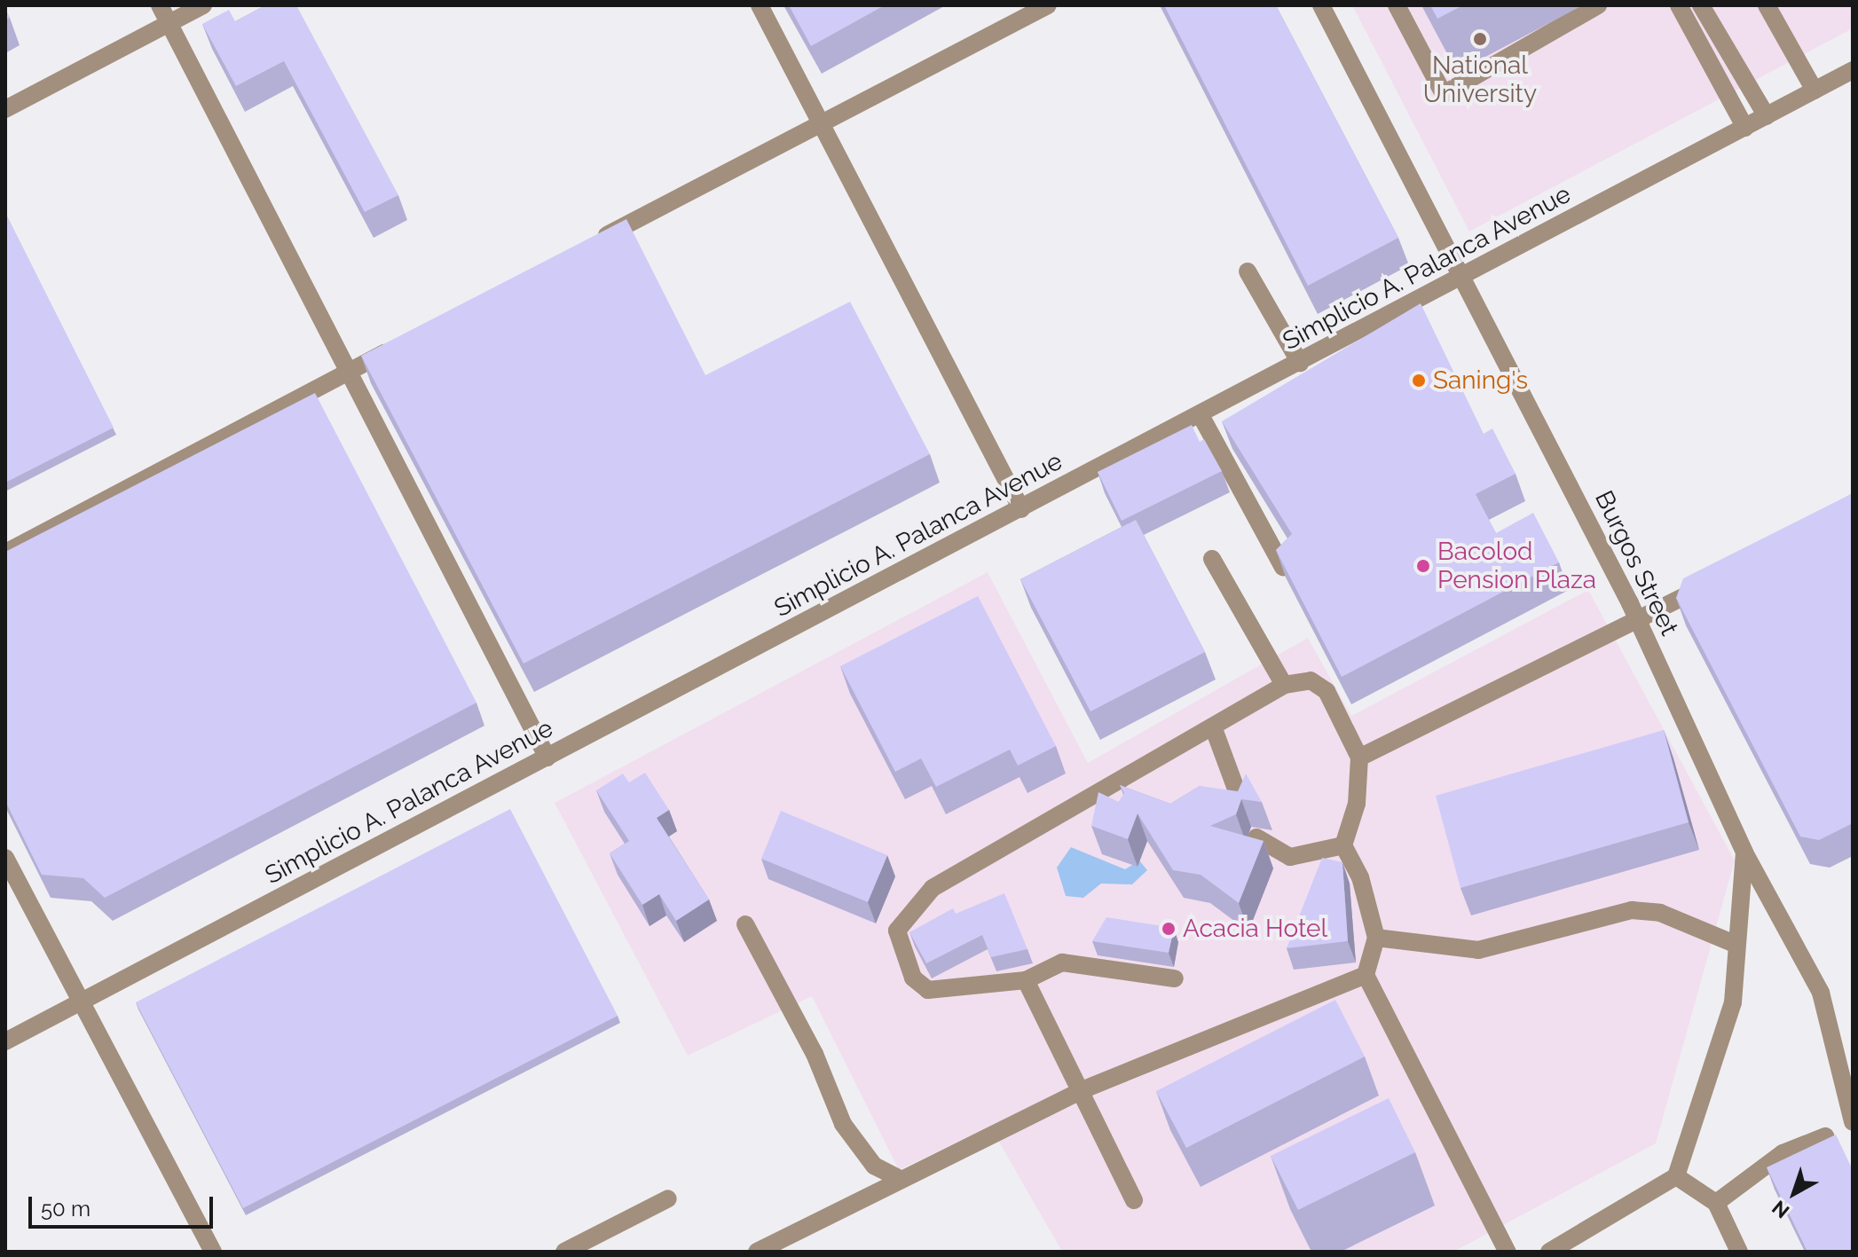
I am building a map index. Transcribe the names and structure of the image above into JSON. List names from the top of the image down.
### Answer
{
  "streets": {
    "street": ["Simplicio A. Palanca Avenue", "Burgos Street"]
  },
  "crossings": [
    ["Simplicio A. Palanca Avenue", "Burgos Street"]
  ],
  "places": [
    "National University",
    "Saning's",
    "Bacolod Pension Plaza",
    "Acacia Hotel"
  ],
  "scale_bar": "50 m",
  "north": "bottom left"
}
